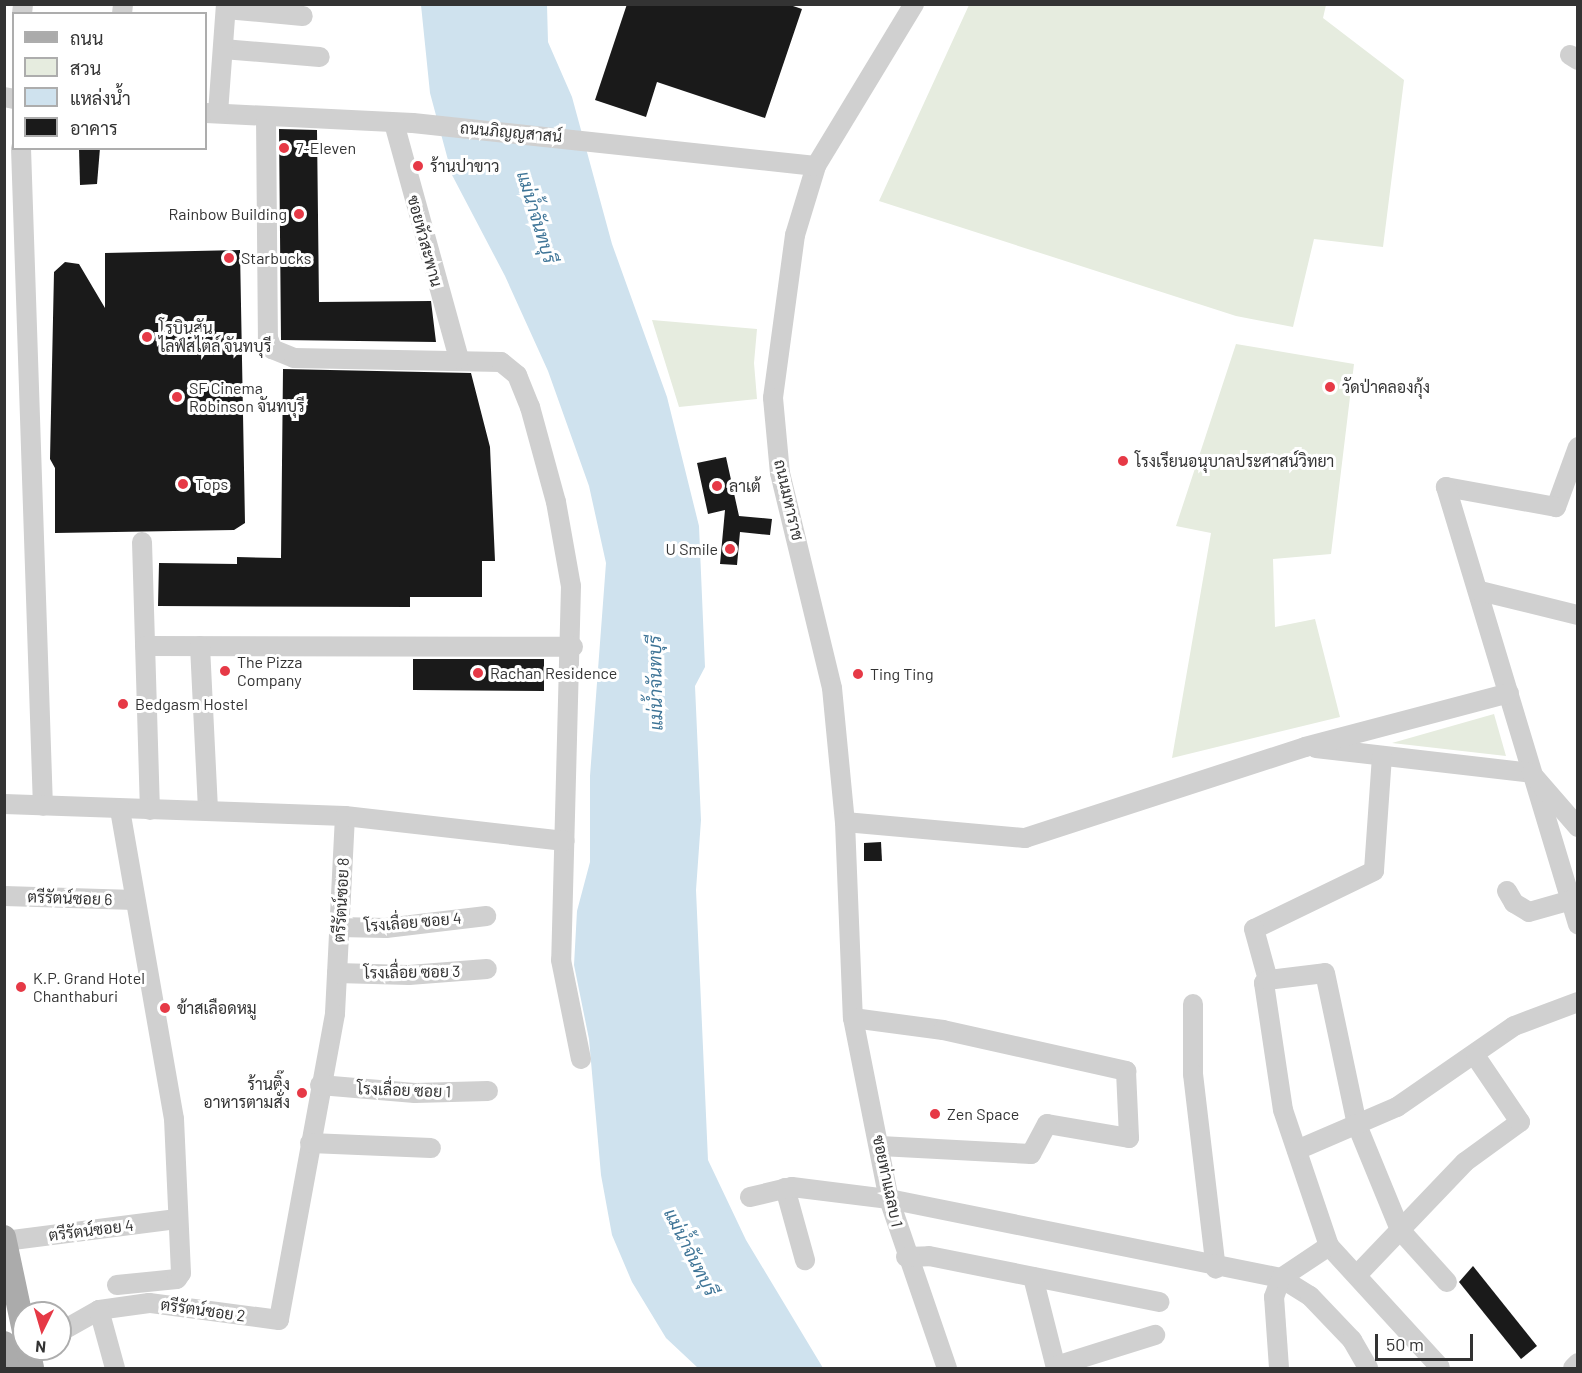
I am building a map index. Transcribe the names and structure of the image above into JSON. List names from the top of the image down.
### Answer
{
  "streets": {
    "street": [
      "ถนนภิญญสาสน์",
      "ซอยหัวสะพาน",
      "ถนนมหาราช",
      "ตรีรัตน์ซอย 6",
      "ตรีรัตน์ซอย 8",
      "โรงเลื่อย ซอย 4",
      "โรงเลื่อย ซอย 3",
      "โรงเลื่อย ซอย 1",
      "ซอยท่าแฉลบ 1",
      "ตรีรัตน์ซอย 4",
      "ตรีรัตน์ซอย 2"
    ]
  },
  "crossings": [
    ["ถนนภิญญสาสน์", "ซอยหัวสะพาน"],
    ["ถนนภิญญสาสน์", "ถนนมหาราช"],
    ["ถนนมหาราช", "ซอยท่าแฉลบ 1"],
    ["ตรีรัตน์ซอย 8", "โรงเลื่อย ซอย 4"],
    ["ตรีรัตน์ซอย 8", "โรงเลื่อย ซอย 3"],
    ["ตรีรัตน์ซอย 8", "โรงเลื่อย ซอย 1"],
    ["ตรีรัตน์ซอย 8", "ตรีรัตน์ซอย 2"]
  ],
  "water": ["แม่น้ำจันทบุรี"],
  "places": [
    "7-Eleven",
    "ร้านปาขาว",
    "Rainbow Building",
    "Starbucks",
    "โรบินสัน ไลฟ์สไตล์ จันทบุรี",
    "วัดป่าคลองกุ้ง",
    "SF Cinema Robinson จันทบุรี",
    "โรงเรียนอนุบาลประศาสน์วิทยา",
    "Tops",
    "ลาเต้",
    "U Smile",
    "The Pizza Company",
    "Rachan Residence",
    "Ting Ting",
    "Bedgasm Hostel",
    "K.P. Grand Hotel Chanthaburi",
    "ข้าสเลือดหมู",
    "ร้านติ๊ง อาหารตามสั่ง",
    "Zen Space"
  ],
  "legend": [
    "ถนน",
    "สวน",
    "แหล่งน้ำ",
    "อาคาร"
  ],
  "scale_bar": "50 m",
  "north": "bottom"
}
